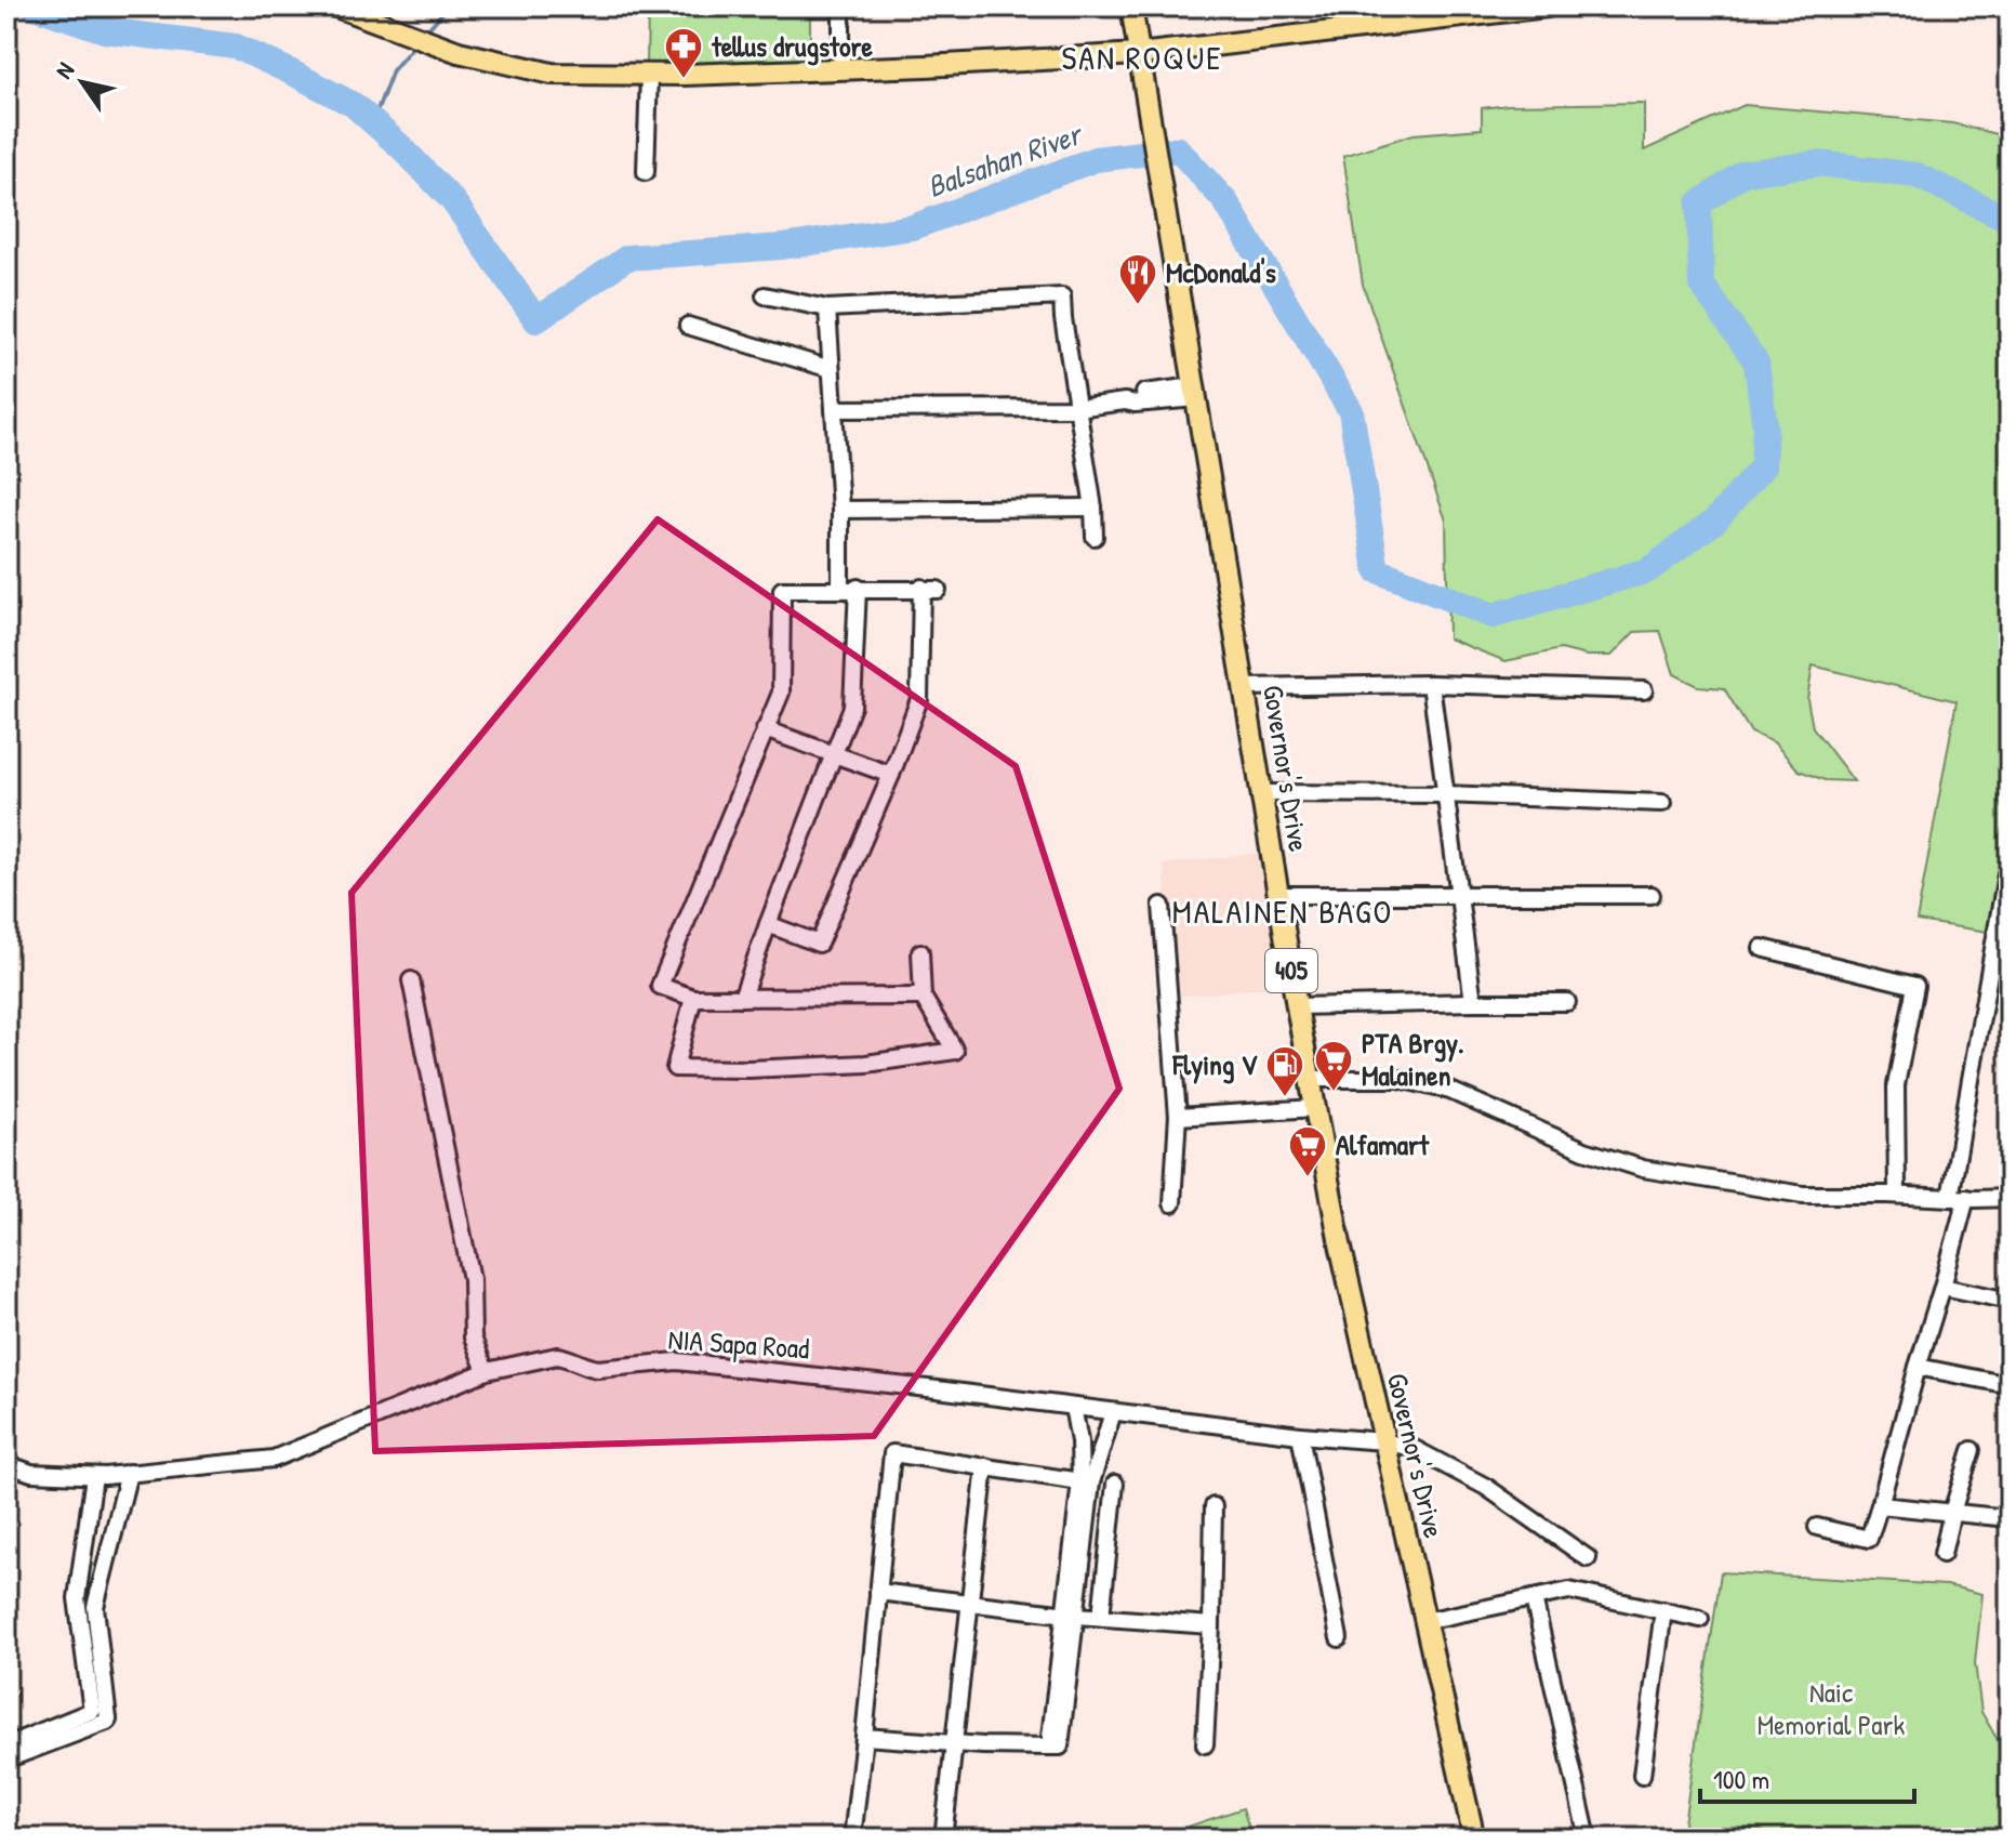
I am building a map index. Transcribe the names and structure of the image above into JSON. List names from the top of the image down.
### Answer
{
  "streets": {
    "main road": ["Governor's Drive", "405"],
    "street": ["NIA Sapa Road"]
  },
  "crossings": [
    ["Governor's Drive", "NIA Sapa Road"]
  ],
  "districts": ["SAN ROQUE", "MALAINEN BAGO"],
  "water": ["Balsahan River"],
  "parks": ["Naic Memorial Park"],
  "places": {
    "pharmacy": ["tellus drugstore"],
    "restaurant": ["McDonald's"],
    "supermarket": ["PTA Brgy. Malainen", "Alfamart"],
    "fuel station": ["Flying V"]
  },
  "scale_bar": "100 m",
  "north": "top left"
}
